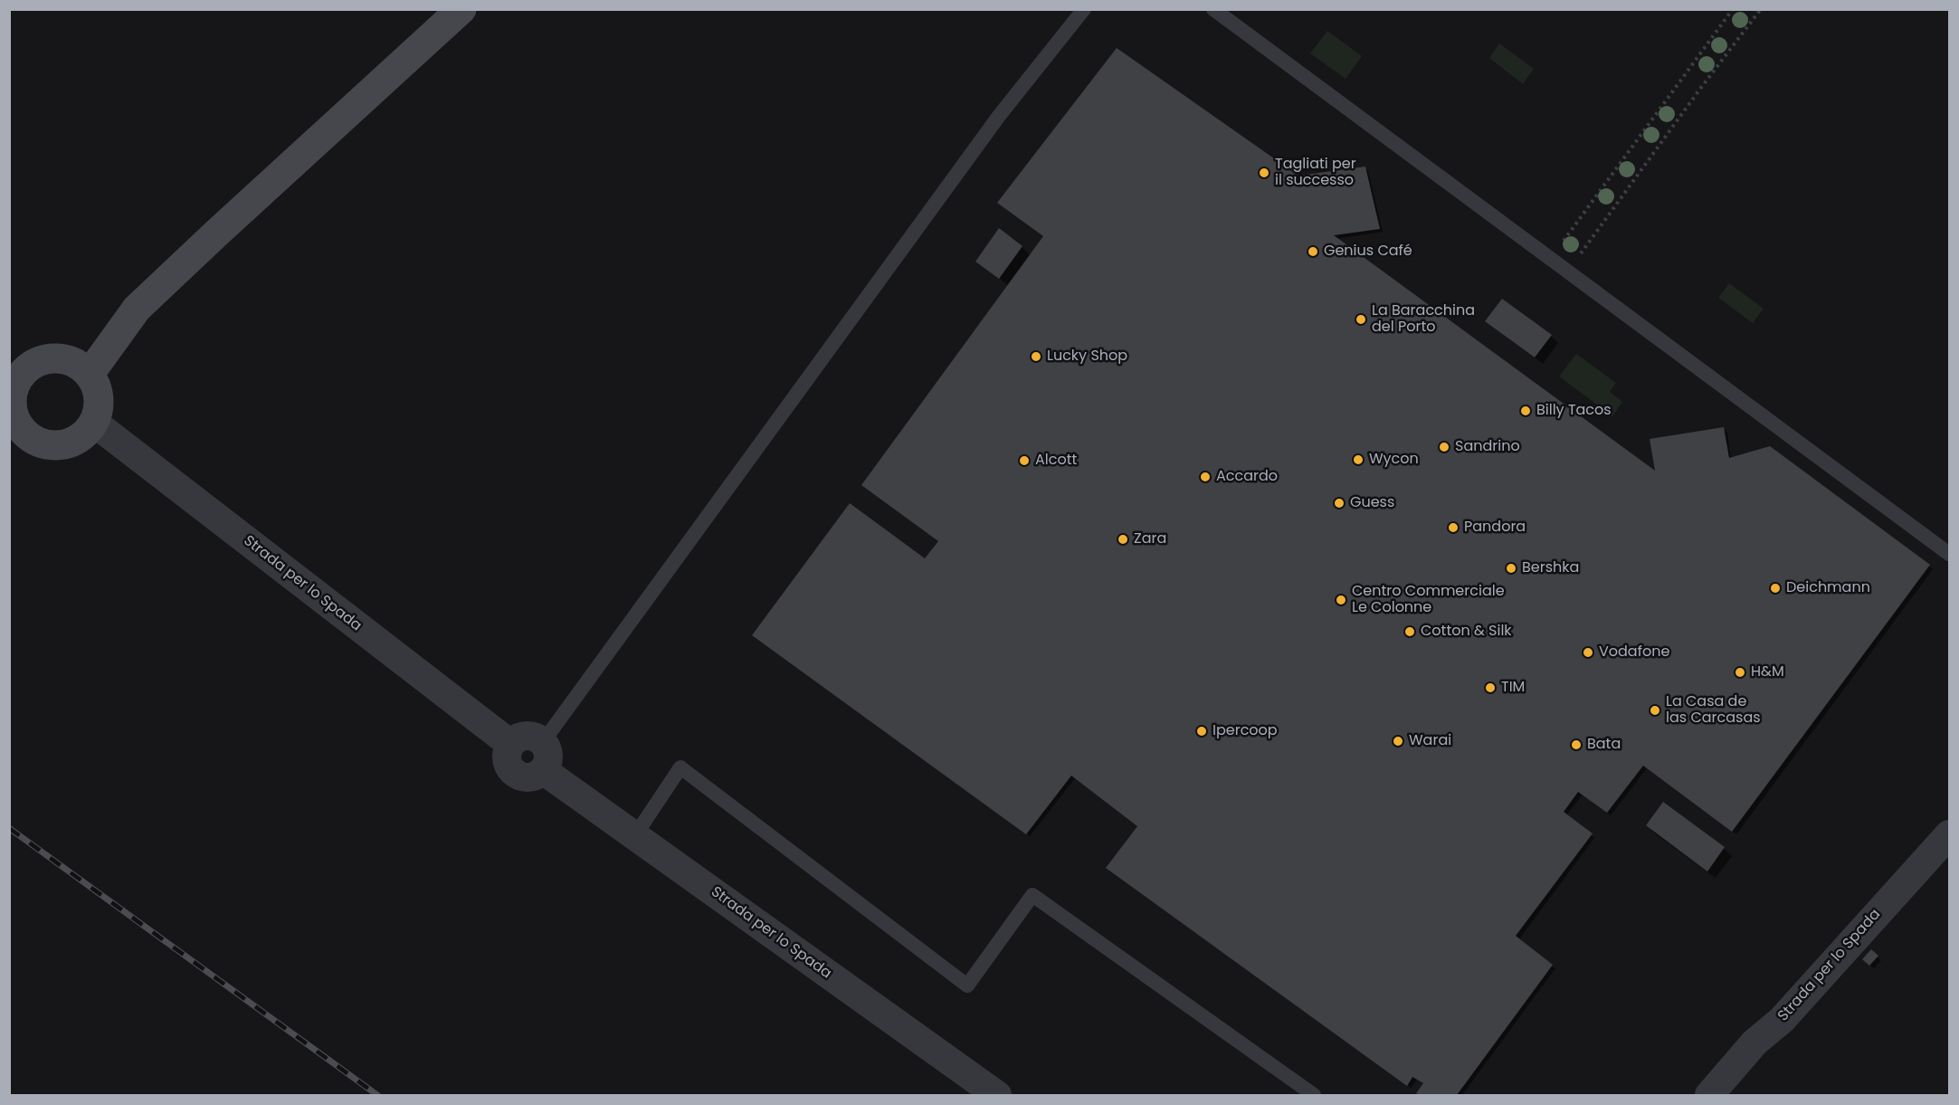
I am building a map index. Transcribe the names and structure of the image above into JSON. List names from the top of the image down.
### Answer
{
  "streets": {
    "street": ["Strada per lo Spada"]
  },
  "places": [
    "Tagliati per il successo",
    "Genius Café",
    "La Baracchina del Porto",
    "Lucky Shop",
    "Billy Tacos",
    "Sandrino",
    "Wycon",
    "Alcott",
    "Accardo",
    "Guess",
    "Pandora",
    "Zara",
    "Bershka",
    "Deichmann",
    "Centro Commerciale Le Colonne",
    "Cotton & Silk",
    "Vodafone",
    "H&M",
    "TIM",
    "La Casa de las Carcasas",
    "Ipercoop",
    "Warai",
    "Bata"
  ]
}
